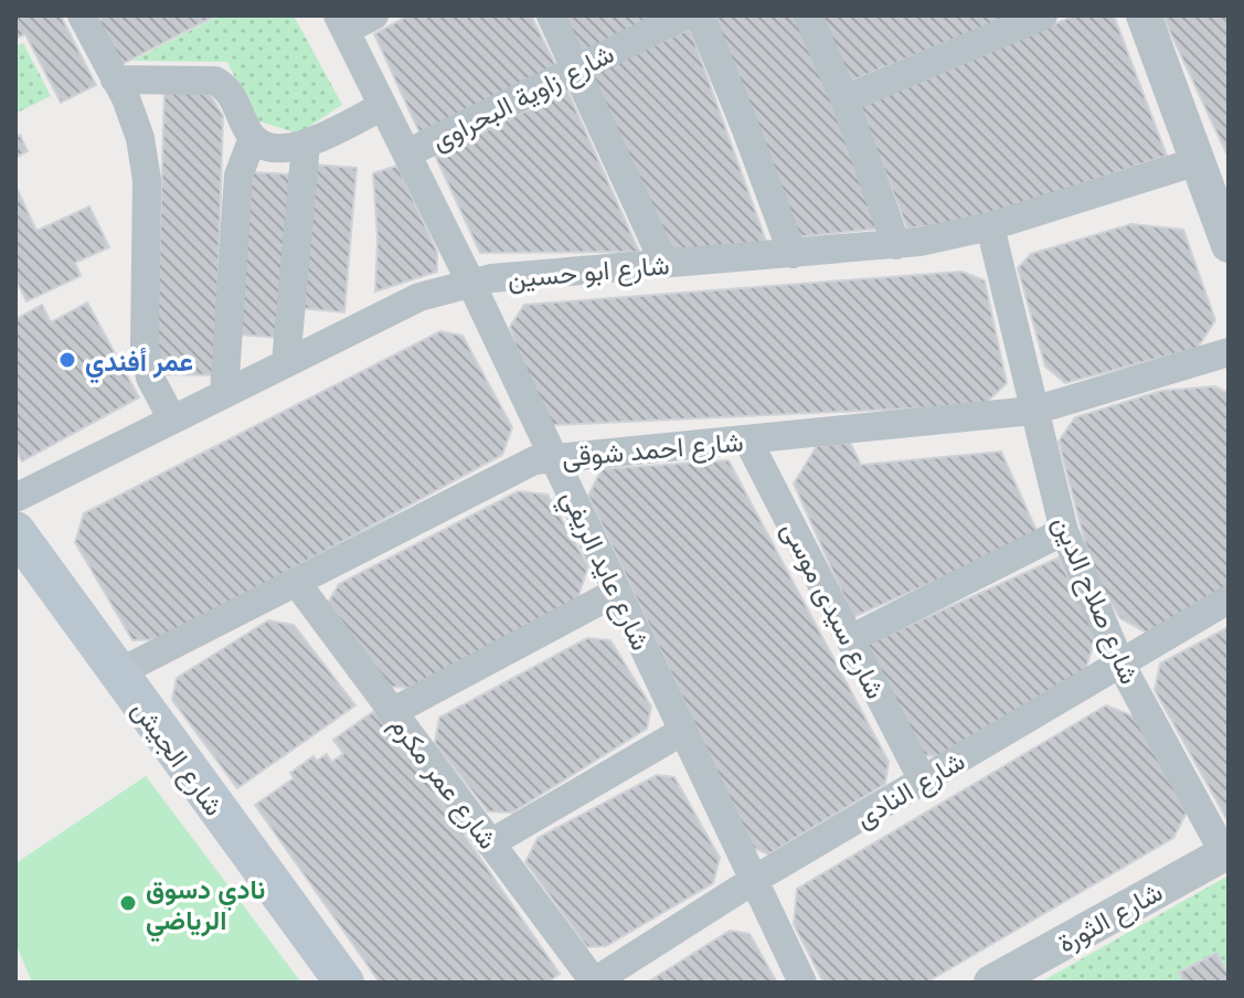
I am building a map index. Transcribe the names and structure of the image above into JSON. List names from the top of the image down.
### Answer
{
  "streets": {
    "main road": ["شارع الجيش"],
    "street": [
      "شارع زاوية البحراوى",
      "شارع ابو حسين",
      "شارع احمد شوقى",
      "شارع عايد الريفي",
      "شارع صلاح الدين",
      "شارع سيدى موسى",
      "شارع عمر مكرم",
      "شارع النادى",
      "شارع الثورة"
    ]
  },
  "crossings": [
    ["شارع زاوية البحراوى", "شارع عايد الريفي"],
    ["شارع ابو حسين", "شارع عايد الريفي"],
    ["شارع ابو حسين", "شارع صلاح الدين"],
    ["شارع احمد شوقى", "شارع عايد الريفي"],
    ["شارع احمد شوقى", "شارع صلاح الدين"],
    ["شارع احمد شوقى", "شارع سيدى موسى"],
    ["شارع احمد شوقى", "شارع الجيش"],
    ["شارع احمد شوقى", "شارع عمر مكرم"],
    ["شارع عايد الريفي", "شارع النادى"],
    ["شارع صلاح الدين", "شارع النادى"],
    ["شارع صلاح الدين", "شارع الثورة"],
    ["شارع سيدى موسى", "شارع النادى"],
    ["شارع عمر مكرم", "شارع النادى"]
  ],
  "places": ["عمر أفندي", "نادي دسوق الرياضي"]
}
